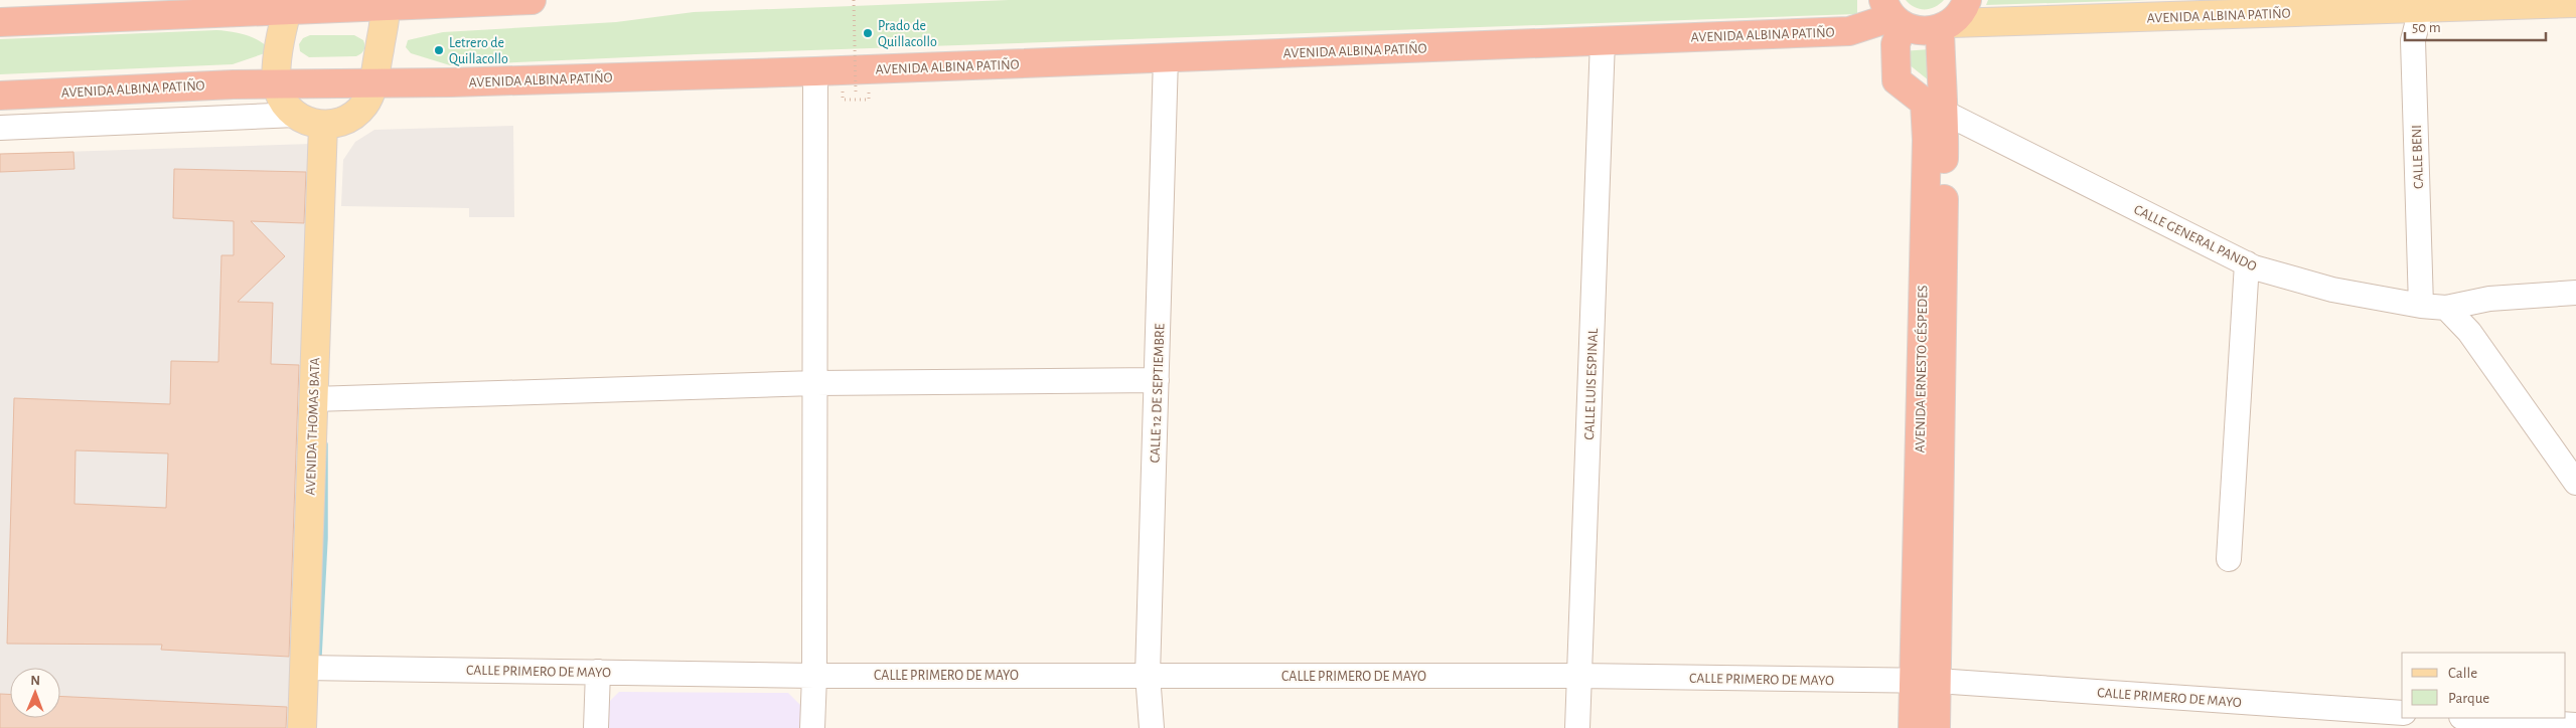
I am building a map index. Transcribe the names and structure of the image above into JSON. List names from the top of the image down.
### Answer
{
  "streets": {
    "highway": ["AVENIDA ALBINA PATIÑO", "AVENIDA ERNESTO CÉSPEDES"],
    "main road": ["AVENIDA THOMAS BATA"],
    "street": [
      "CALLE BENI",
      "CALLE GENERAL PANDO",
      "CALLE LUIS ESPINAL",
      "CALLE 12 DE SEPTIEMBRE",
      "CALLE PRIMERO DE MAYO"
    ]
  },
  "crossings": [
    ["AVENIDA ALBINA PATIÑO", "CALLE BENI"],
    ["AVENIDA ALBINA PATIÑO", "AVENIDA ERNESTO CÉSPEDES"],
    ["AVENIDA ALBINA PATIÑO", "CALLE LUIS ESPINAL"],
    ["AVENIDA ALBINA PATIÑO", "CALLE 12 DE SEPTIEMBRE"],
    ["CALLE BENI", "CALLE GENERAL PANDO"],
    ["CALLE GENERAL PANDO", "AVENIDA ERNESTO CÉSPEDES"],
    ["AVENIDA ERNESTO CÉSPEDES", "CALLE PRIMERO DE MAYO"],
    ["CALLE LUIS ESPINAL", "CALLE PRIMERO DE MAYO"],
    ["CALLE 12 DE SEPTIEMBRE", "CALLE PRIMERO DE MAYO"],
    ["AVENIDA THOMAS BATA", "CALLE PRIMERO DE MAYO"]
  ],
  "places": ["Prado de Quillacollo", "Letrero de Quillacollo"],
  "legend": ["Calle", "Parque"],
  "scale_bar": "50 m",
  "north": "top"
}
